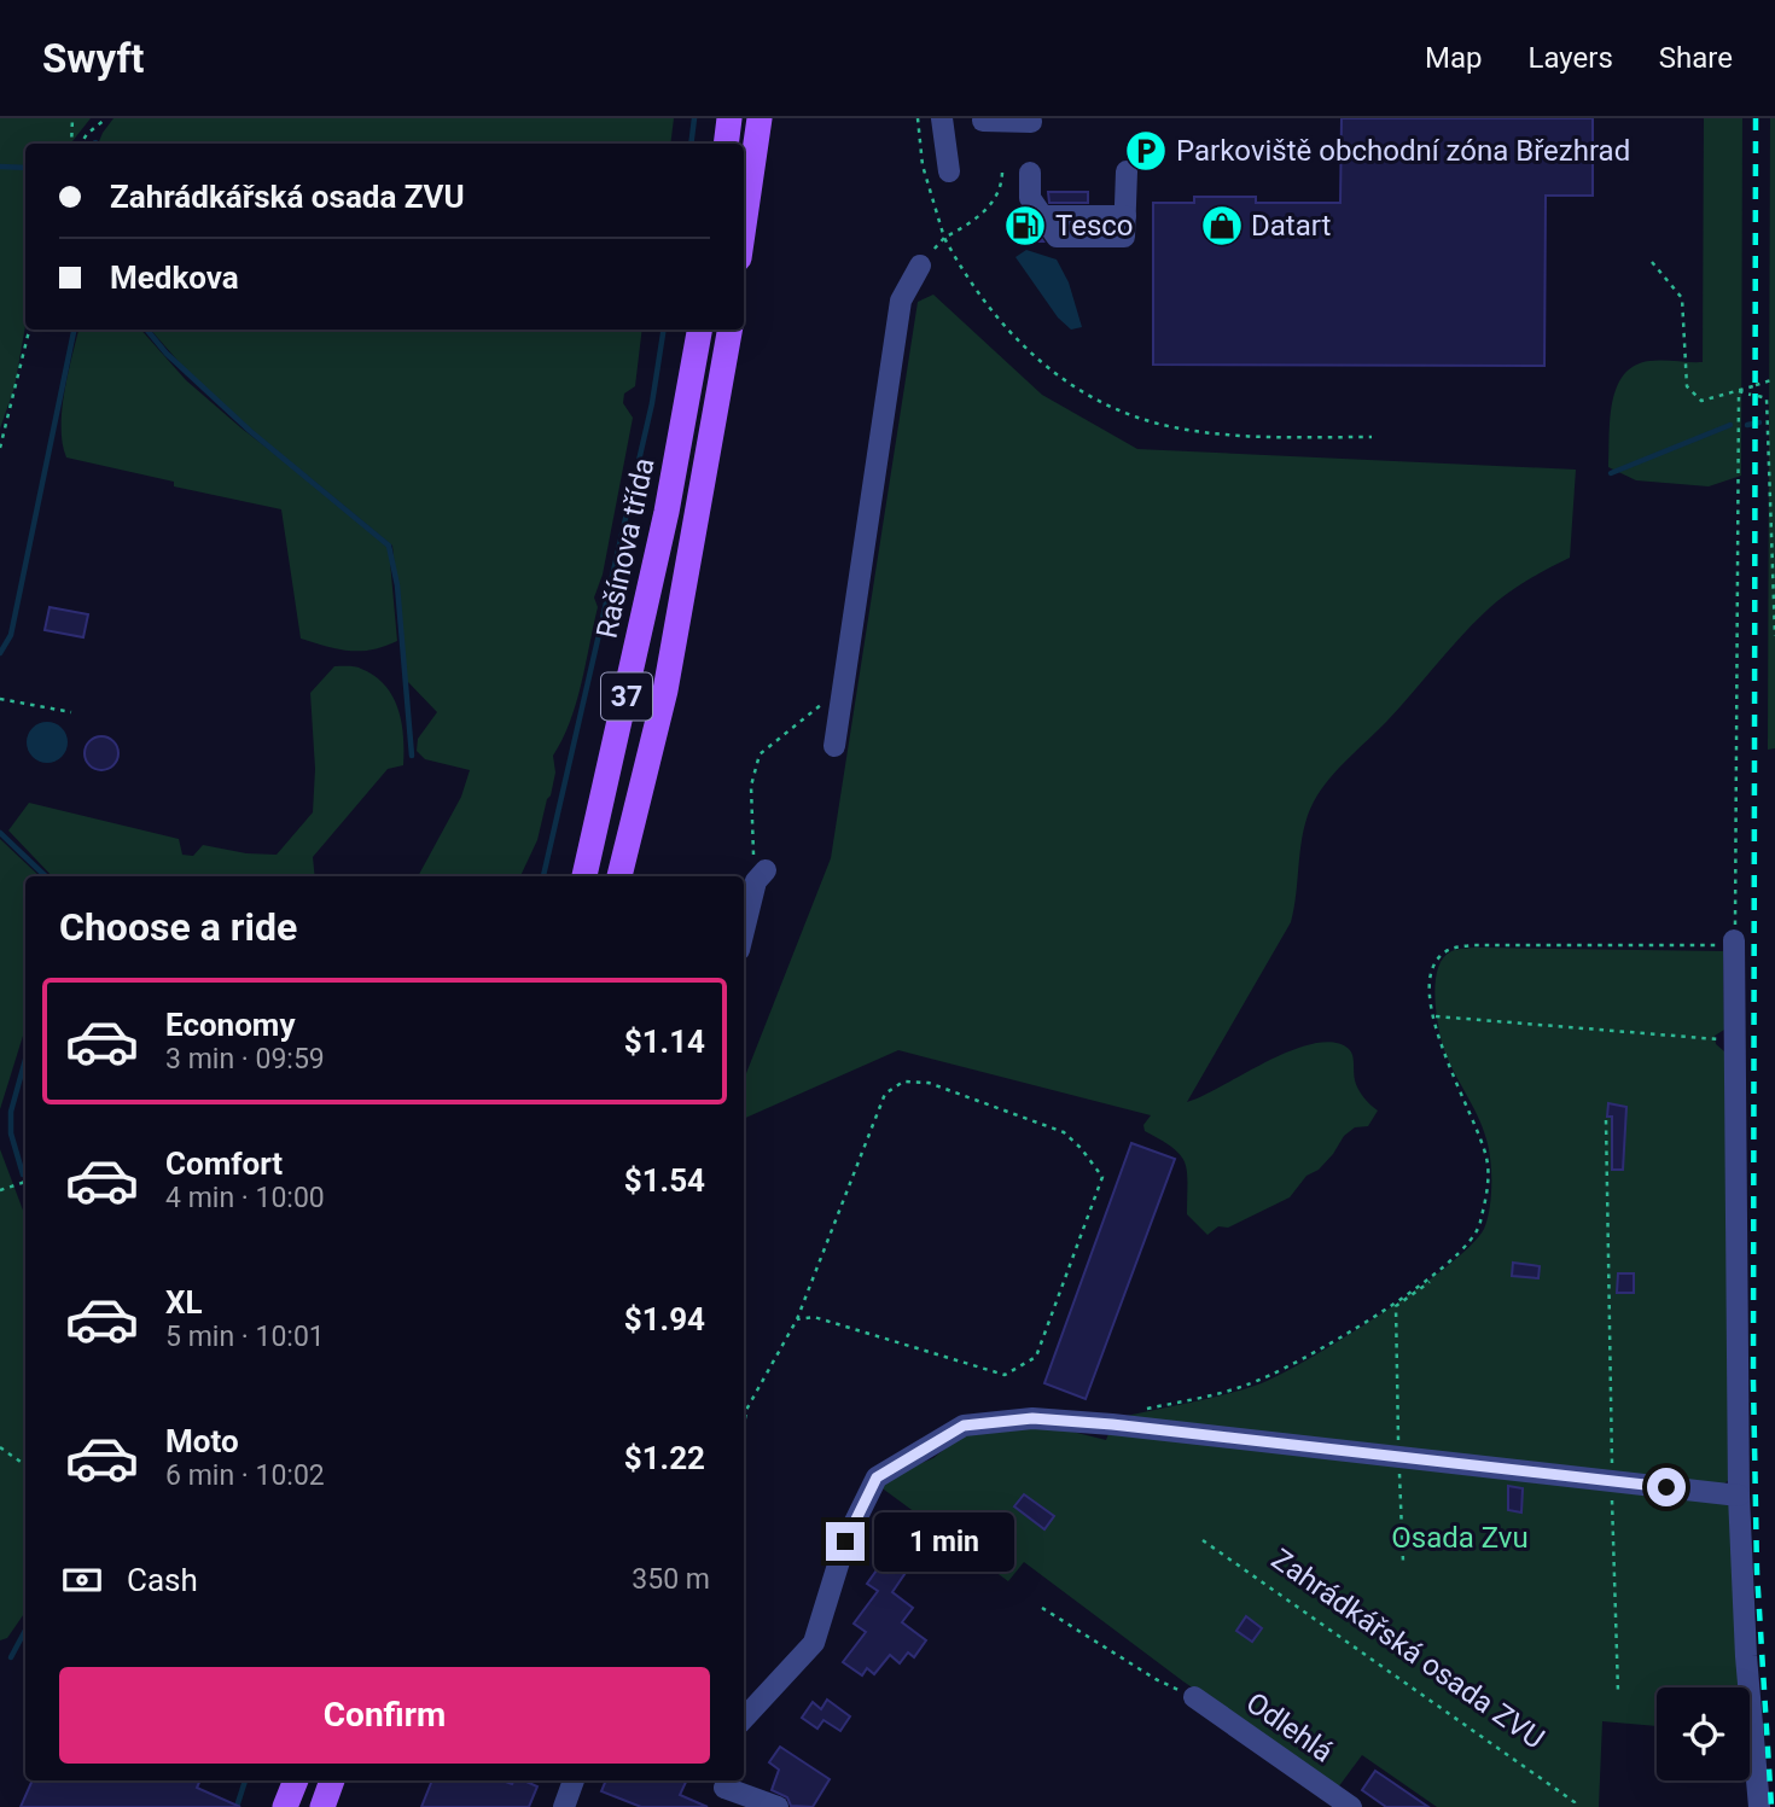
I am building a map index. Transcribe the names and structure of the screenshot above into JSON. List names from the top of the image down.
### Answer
{
  "streets": {
    "main road": ["Rašínova třída", "37"],
    "street": ["Odlehlá"],
    "path": ["Zahrádkářská osada ZVU"]
  },
  "parks": ["Osada Zvu"],
  "places": {
    "parking": ["Parkoviště obchodní zóna Březhrad"],
    "fuel station": ["Tesco"],
    "shop": ["Datart"]
  },
  "page": {
    "header": "Swyft",
    "nav": ["Map", "Layers", "Share"],
    "banner": ["Zahrádkářská osada ZVU", "Medkova"],
    "heading": "Choose a ride",
    "list": [
      {
        "name": "Economy",
        "note": "3 min · 09:59",
        "value": "$1.14"
      },
      {
        "name": "Comfort",
        "note": "4 min · 10:00",
        "value": "$1.54"
      },
      {
        "name": "XL",
        "note": "5 min · 10:01",
        "value": "$1.94"
      },
      {
        "name": "Moto",
        "note": "6 min · 10:02",
        "value": "$1.22"
      }
    ],
    "bubble": "1 min",
    "pay": ["Cash", "350 m"],
    "buttons": "Confirm"
  }
}
